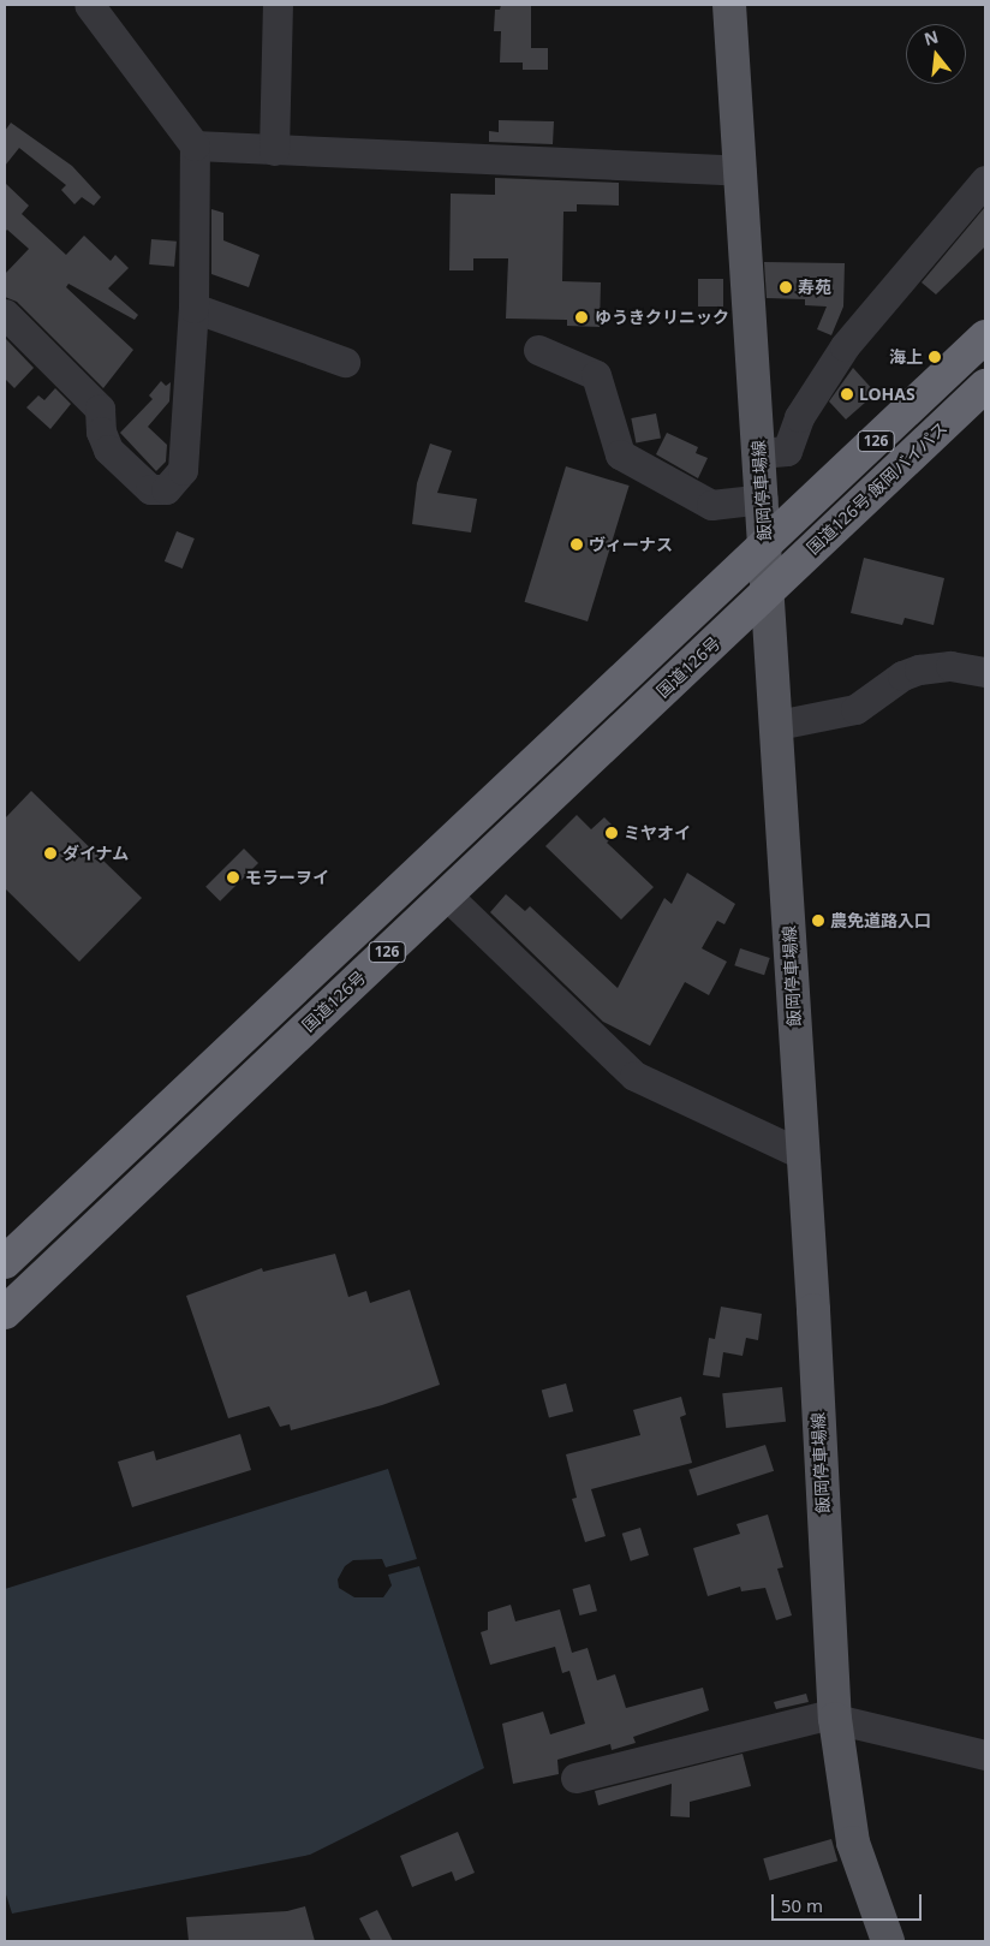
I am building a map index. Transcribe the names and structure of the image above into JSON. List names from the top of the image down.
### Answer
{
  "streets": {
    "highway": ["126", "国道126号 飯岡バイパス", "国道126号"],
    "main road": ["飯岡停車場線"]
  },
  "crossings": [
    ["126", "国道126号 飯岡バイパス"],
    ["126", "飯岡停車場線"],
    ["国道126号 飯岡バイパス", "飯岡停車場線"],
    ["国道126号 飯岡バイパス", "国道126号"],
    ["飯岡停車場線", "国道126号"]
  ],
  "places": [
    "寿苑",
    "ゆうきクリニック",
    "海上",
    "LOHAS",
    "ヴィーナス",
    "ミヤオイ",
    "ダイナム",
    "モラーヲイ",
    "農免道路入口"
  ],
  "scale_bar": "50 m",
  "north": "top"
}
